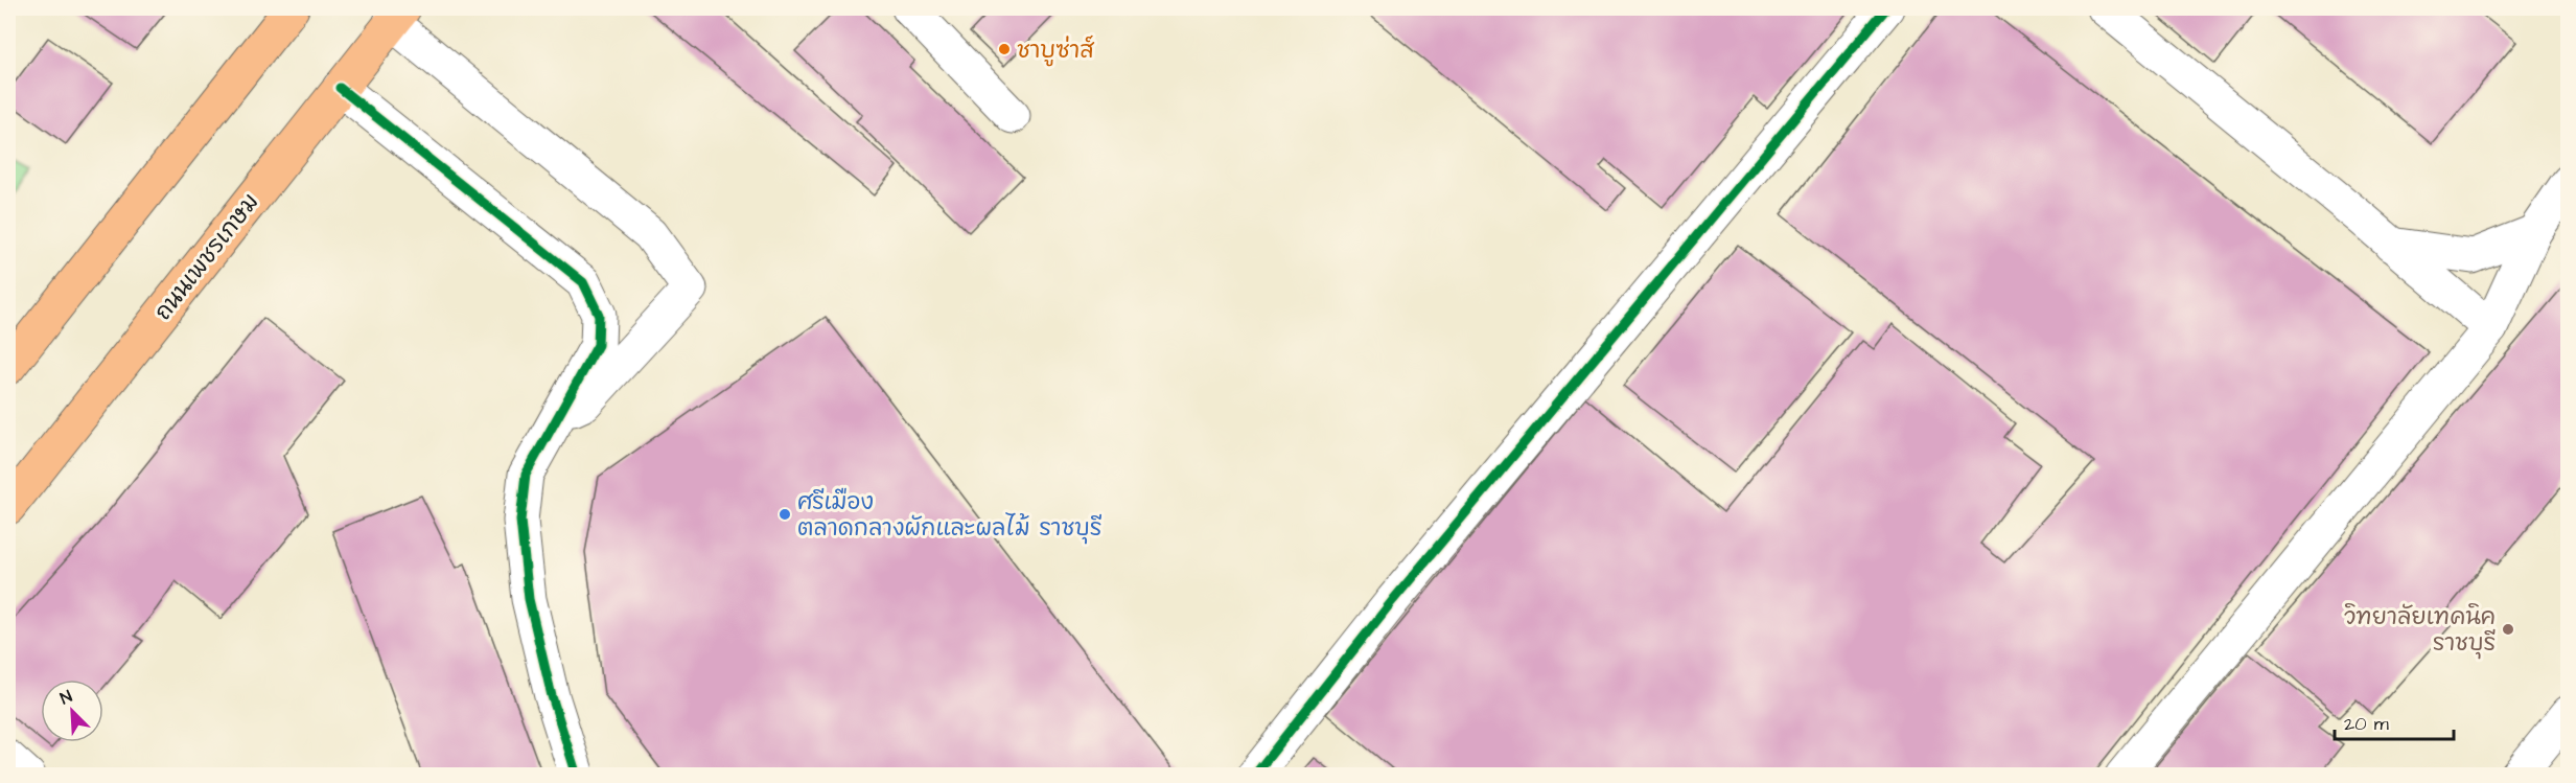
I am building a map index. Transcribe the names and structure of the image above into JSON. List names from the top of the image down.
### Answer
{
  "streets": {
    "main road": ["ถนนเพชรเกษม"]
  },
  "places": ["ชาบูซ่าส์", "ศรีเมือง ตลาดกลางผักและผลไม้ ราชบุรี", "วิทยาลัยเทคนิค ราชบุรี"],
  "scale_bar": "20 m",
  "north": "top left"
}
